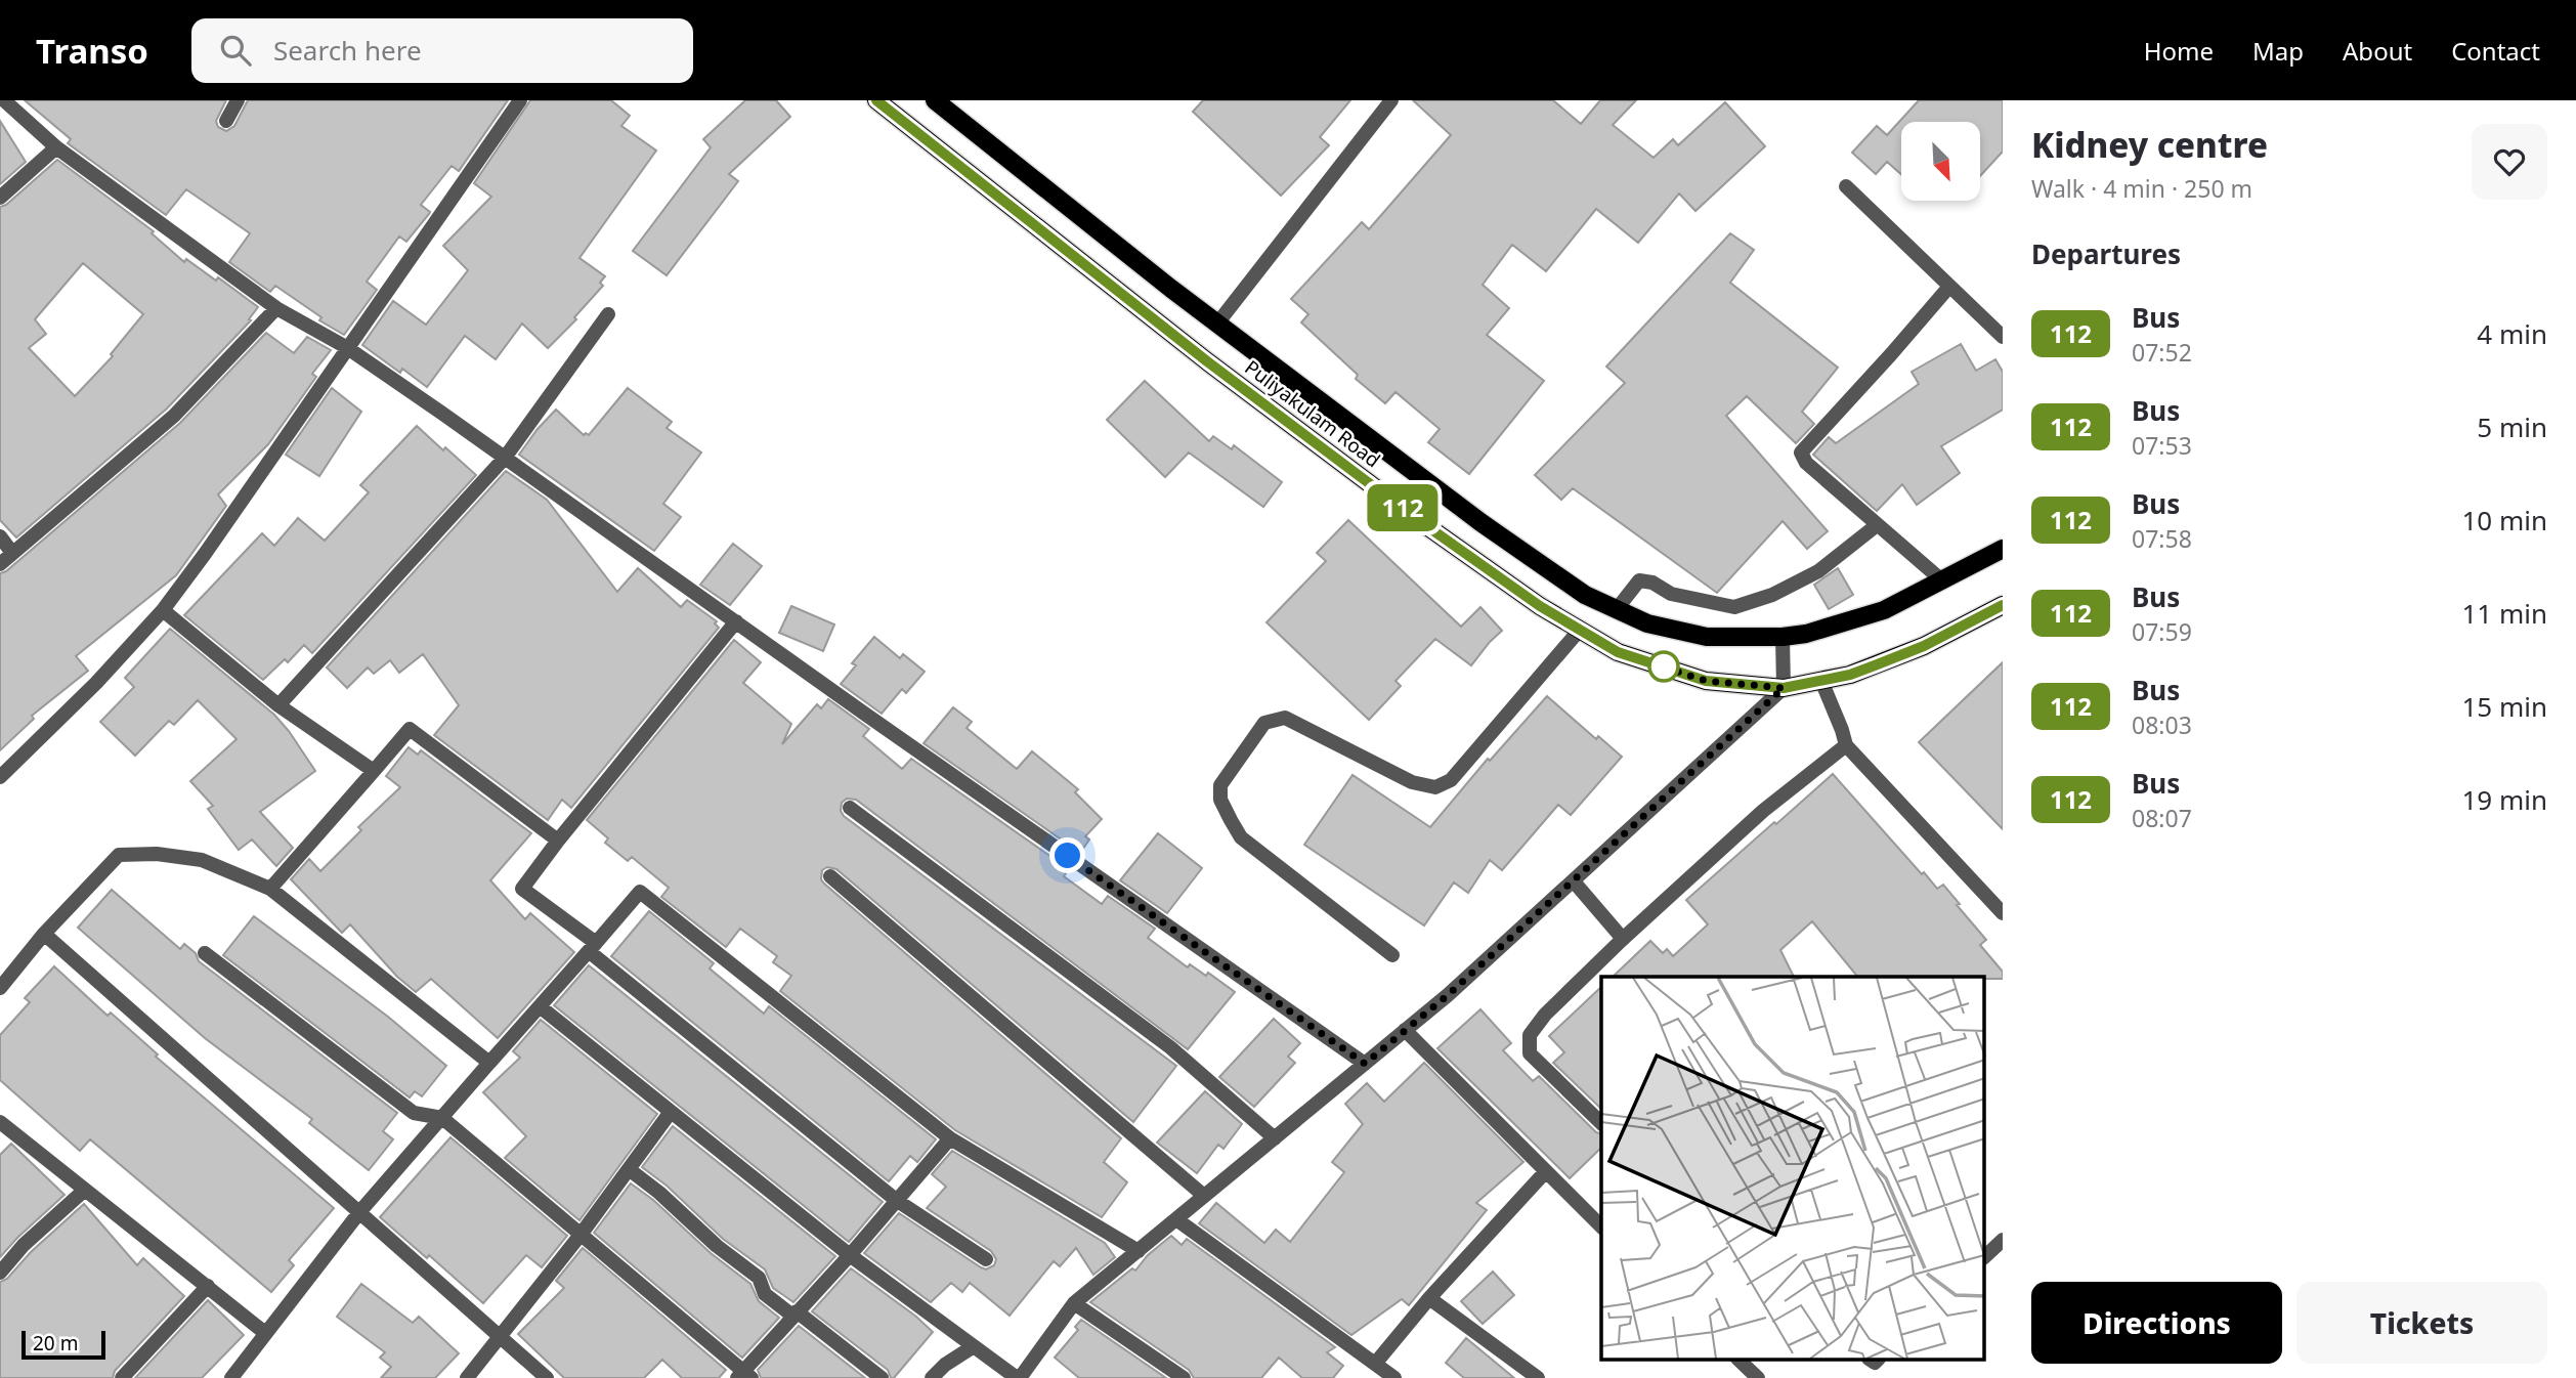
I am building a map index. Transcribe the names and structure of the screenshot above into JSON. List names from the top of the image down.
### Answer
{
  "streets": {
    "main road": ["Puliyakulam Road"]
  },
  "lines": ["bus line 112"],
  "scale_bar": "20 m",
  "north": "bottom right",
  "page": {
    "header": "Transo",
    "search": "Search here",
    "nav": [
      "Home",
      "Map",
      "About",
      "Contact"
    ],
    "on_map": "112",
    "heading": [
      ["Kidney centre", "Walk · 4 min · 250 m"],
      "Departures"
    ],
    "list": [
      {
        "mark": "112",
        "name": "Bus",
        "note": "07:52",
        "value": "4 min"
      },
      {
        "mark": "112",
        "name": "Bus",
        "note": "07:53",
        "value": "5 min"
      },
      {
        "mark": "112",
        "name": "Bus",
        "note": "07:58",
        "value": "10 min"
      },
      {
        "mark": "112",
        "name": "Bus",
        "note": "07:59",
        "value": "11 min"
      },
      {
        "mark": "112",
        "name": "Bus",
        "note": "08:03",
        "value": "15 min"
      },
      {
        "mark": "112",
        "name": "Bus",
        "note": "08:07",
        "value": "19 min"
      }
    ],
    "buttons": ["Directions", "Tickets"],
    "scale": "20 m"
  }
}
